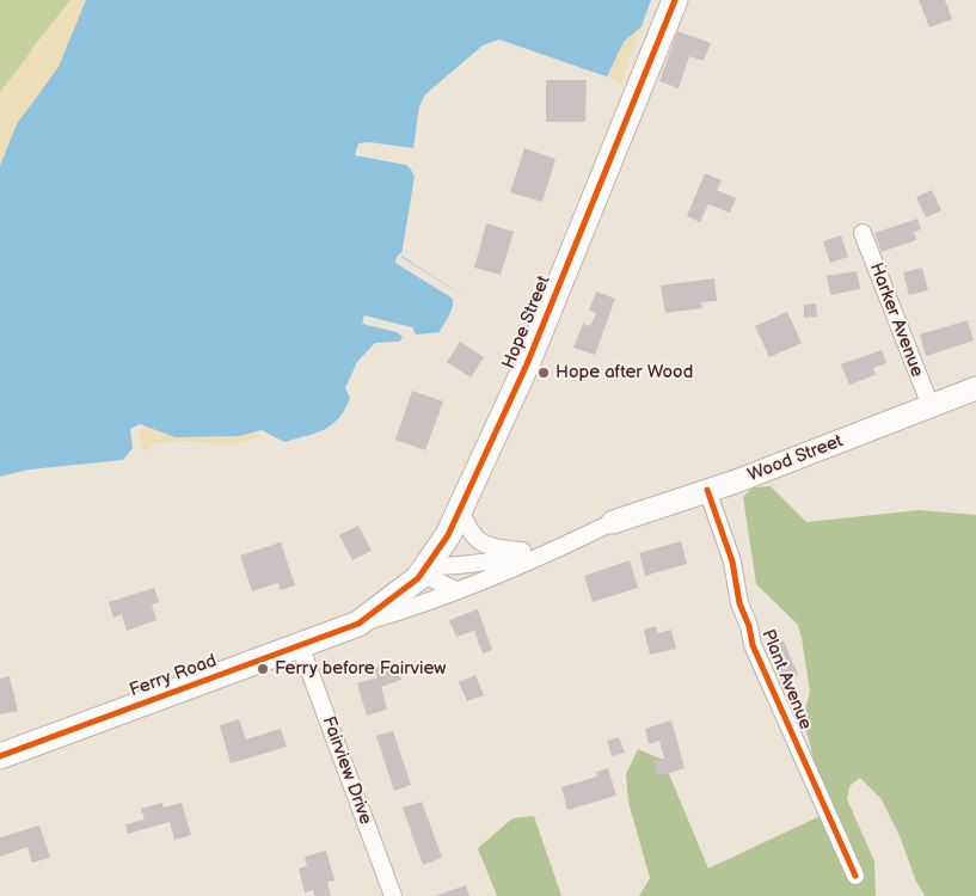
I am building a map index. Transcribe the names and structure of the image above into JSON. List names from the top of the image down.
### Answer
{
  "streets": {
    "main road": ["Hope Street", "Wood Street", "Ferry Road"],
    "street": ["Harker Avenue", "Plant Avenue", "Fairview Drive"]
  },
  "crossings": [
    ["Harker Avenue", "Wood Street"],
    ["Hope Street", "Wood Street"],
    ["Hope Street", "Ferry Road"],
    ["Wood Street", "Ferry Road"],
    ["Wood Street", "Plant Avenue"],
    ["Ferry Road", "Fairview Drive"]
  ],
  "places": ["Hope after Wood", "Ferry before Fairview"]
}
